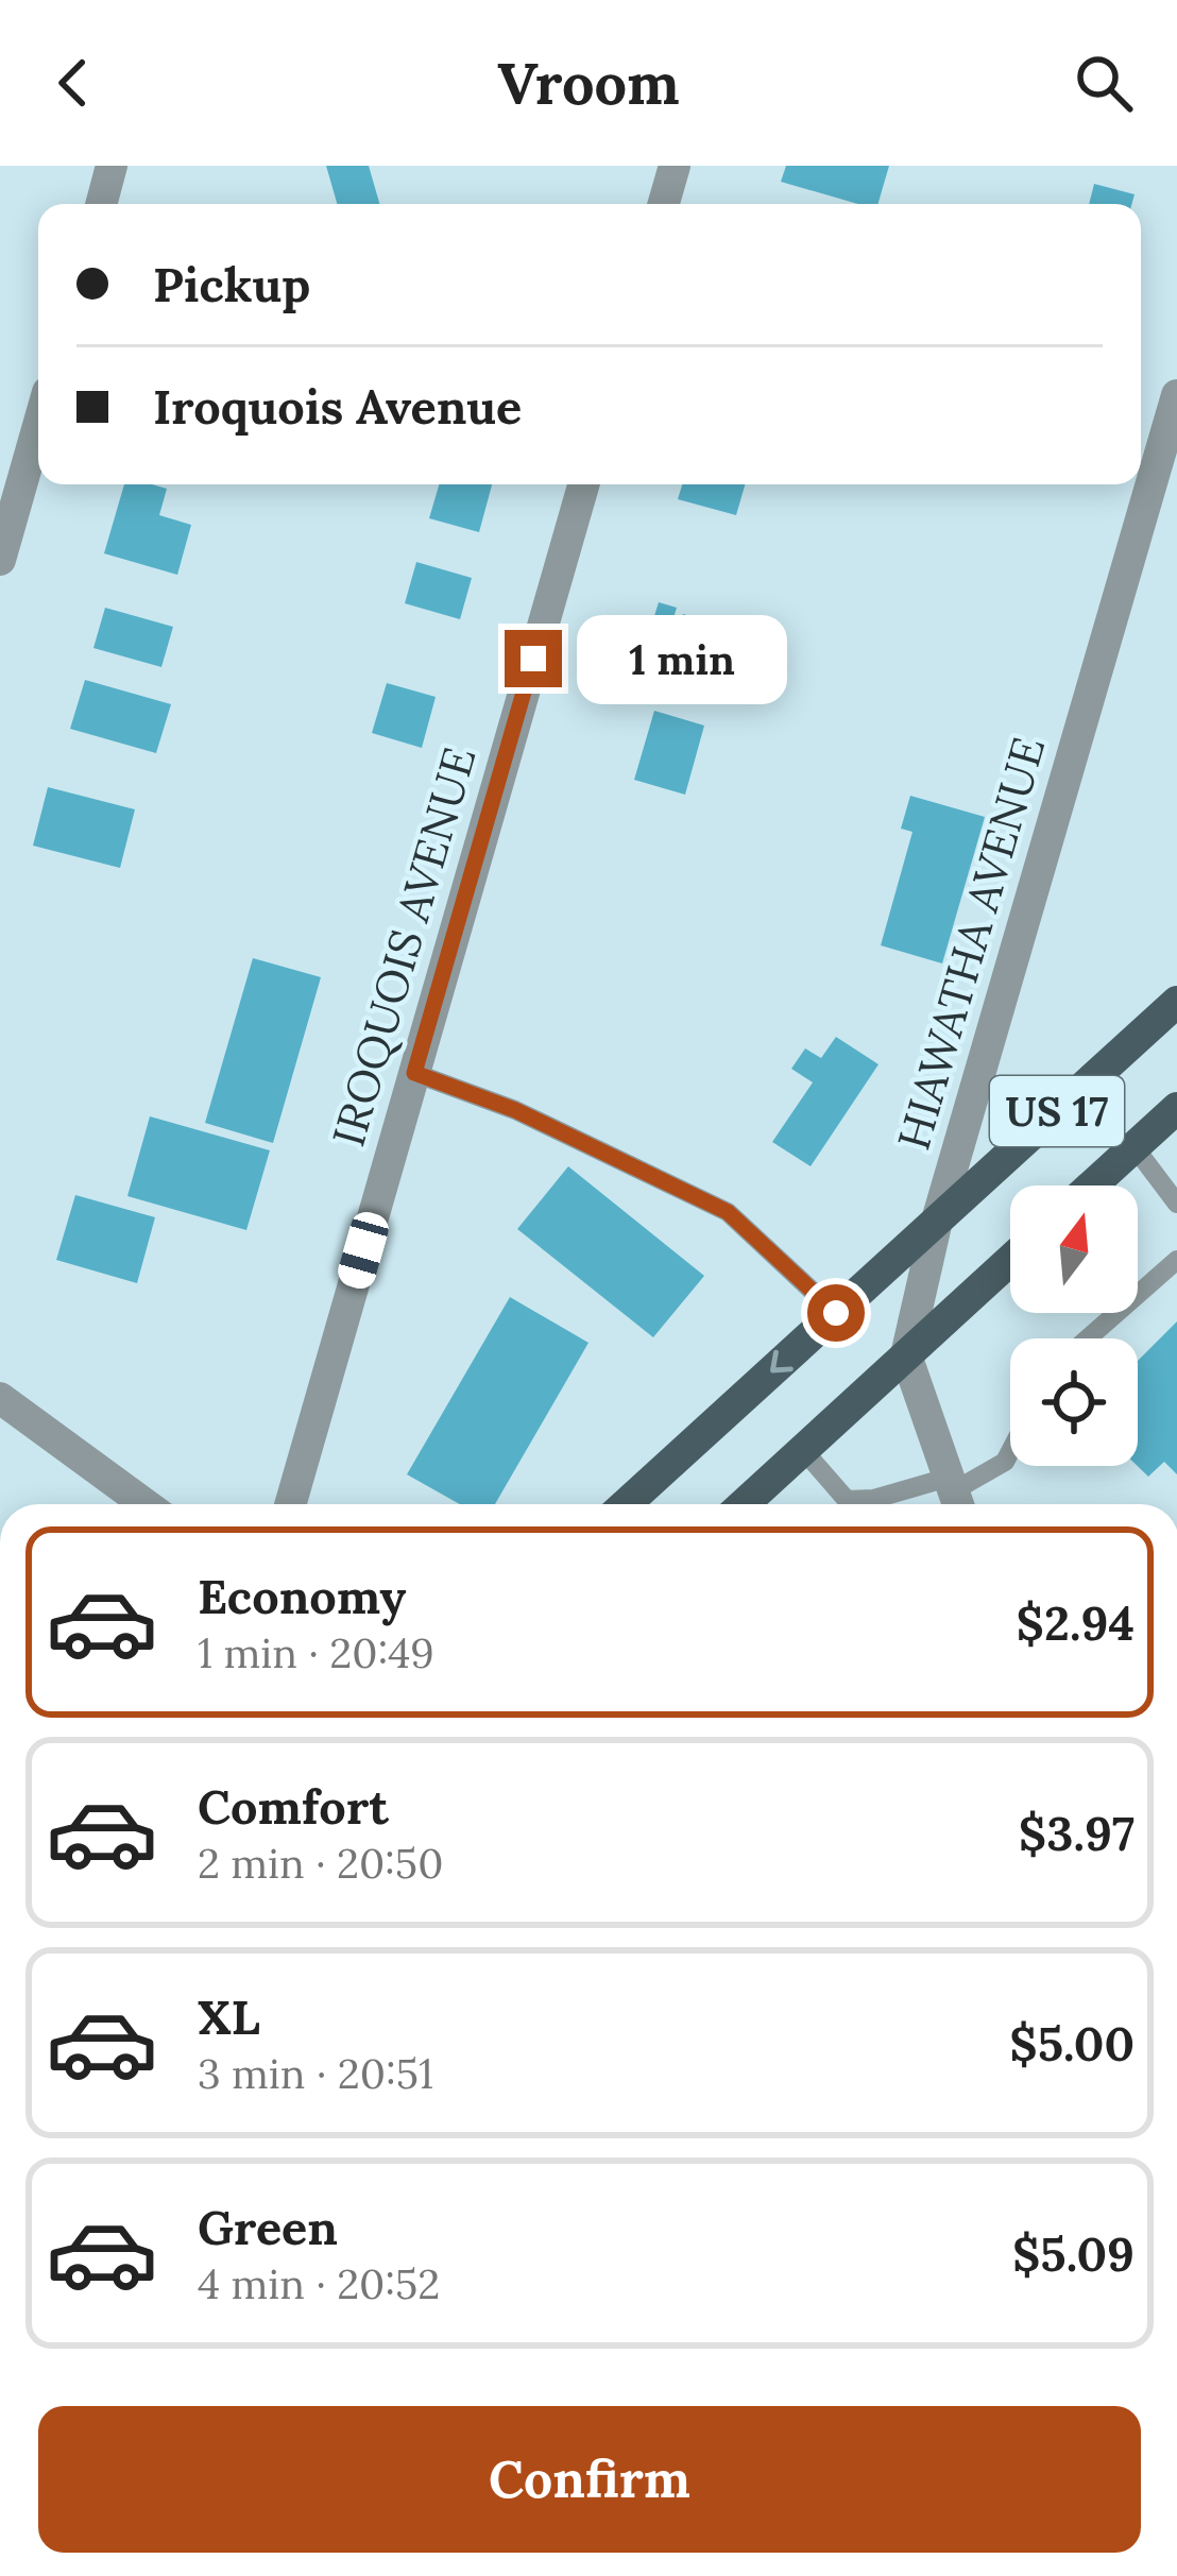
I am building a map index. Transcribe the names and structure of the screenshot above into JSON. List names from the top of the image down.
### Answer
{
  "streets": {
    "main road": ["US 17"],
    "street": ["HIAWATHA AVENUE", "IROQUOIS AVENUE"]
  },
  "crossings": [
    ["HIAWATHA AVENUE", "US 17"]
  ],
  "north": "top",
  "page": {
    "header": "Vroom",
    "banner": ["Pickup", "Iroquois Avenue"],
    "bubble": "1 min",
    "list": [
      {
        "name": "Economy",
        "note": "1 min · 20:49",
        "value": "$2.94"
      },
      {
        "name": "Comfort",
        "note": "2 min · 20:50",
        "value": "$3.97"
      },
      {
        "name": "XL",
        "note": "3 min · 20:51",
        "value": "$5.00"
      },
      {
        "name": "Green",
        "note": "4 min · 20:52",
        "value": "$5.09"
      }
    ],
    "buttons": "Confirm"
  }
}
